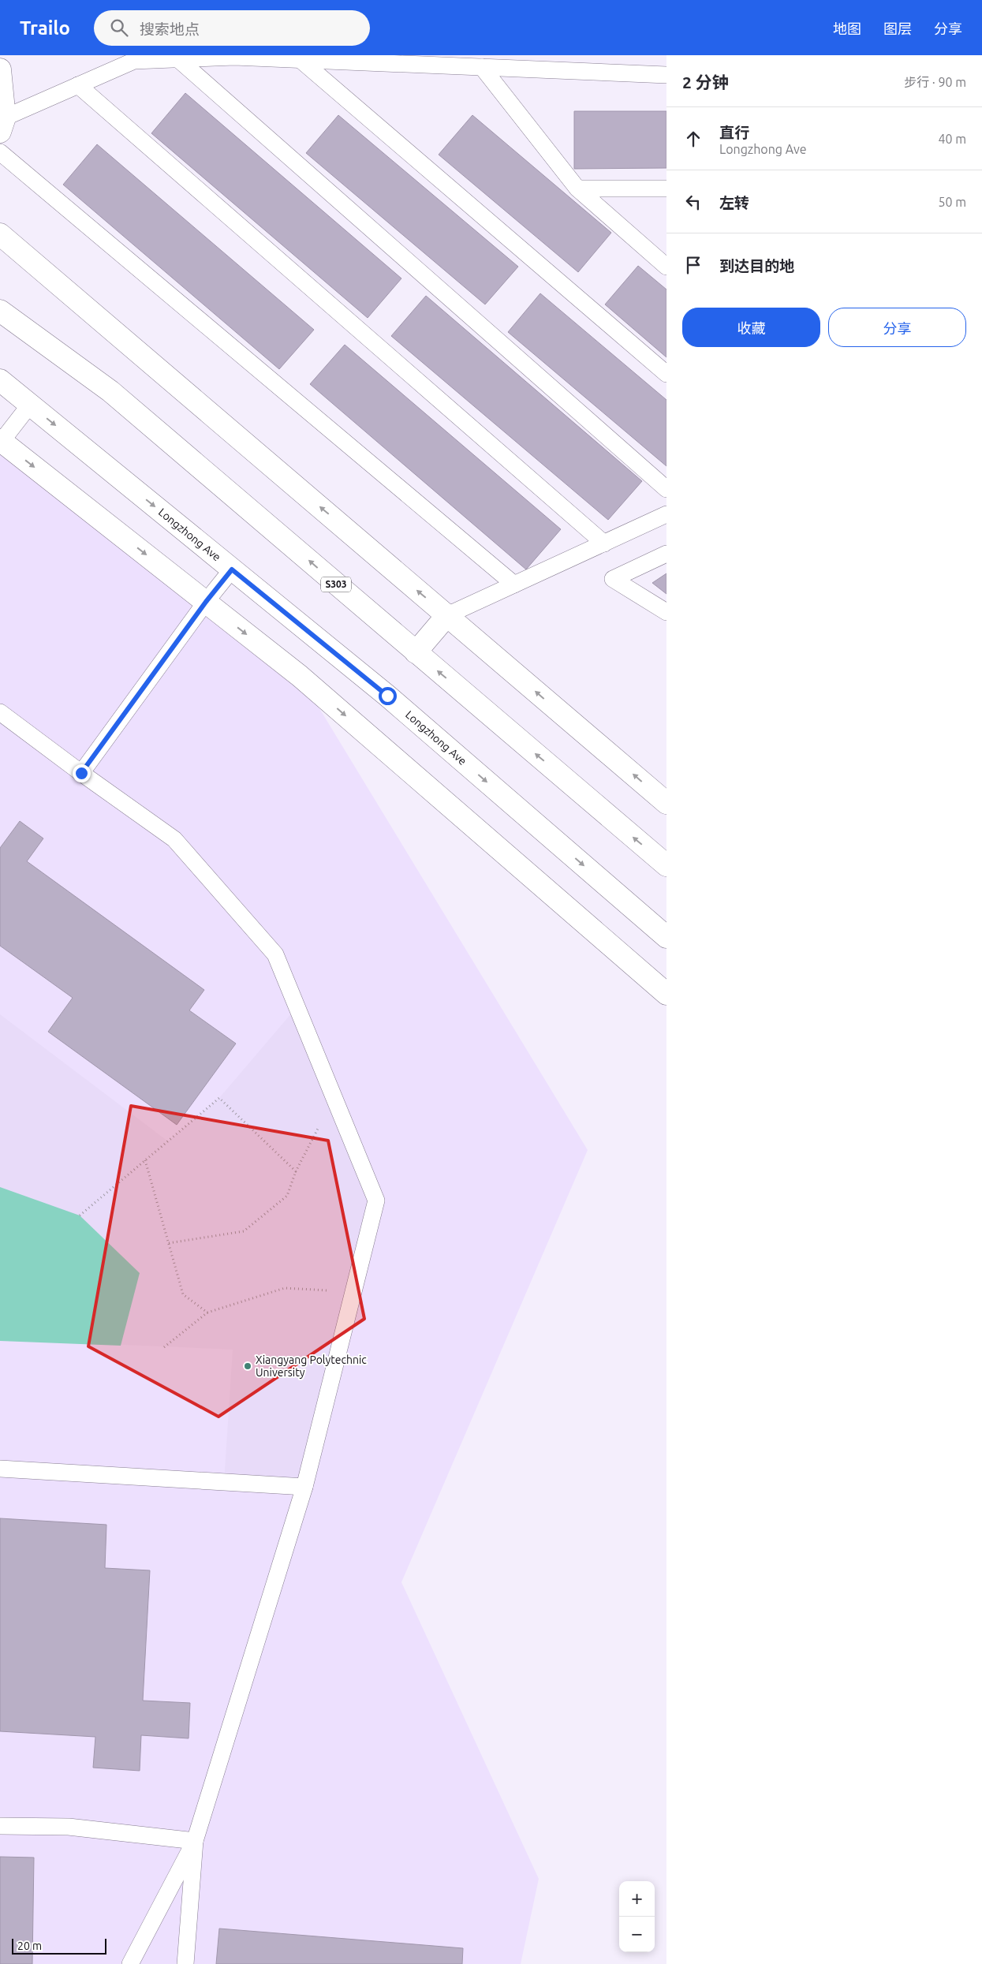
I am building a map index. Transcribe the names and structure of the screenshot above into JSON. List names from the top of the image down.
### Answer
{
  "streets": {
    "street": ["Longzhong Ave", "S303"]
  },
  "places": ["Xiangyang Polytechnic University"],
  "scale_bar": "20 m",
  "page": {
    "header": "Trailo",
    "search": "搜索地点",
    "nav": ["地图", "图层", "分享"],
    "heading": ["2 分钟", "步行 · 90 m"],
    "list": [
      ["直行", "Longzhong Ave", "40 m"],
      ["左转", "50 m"],
      "到达目的地"
    ],
    "buttons": ["收藏", "分享"],
    "map_buttons": ["+", "−"],
    "scale": "20 m"
  }
}
